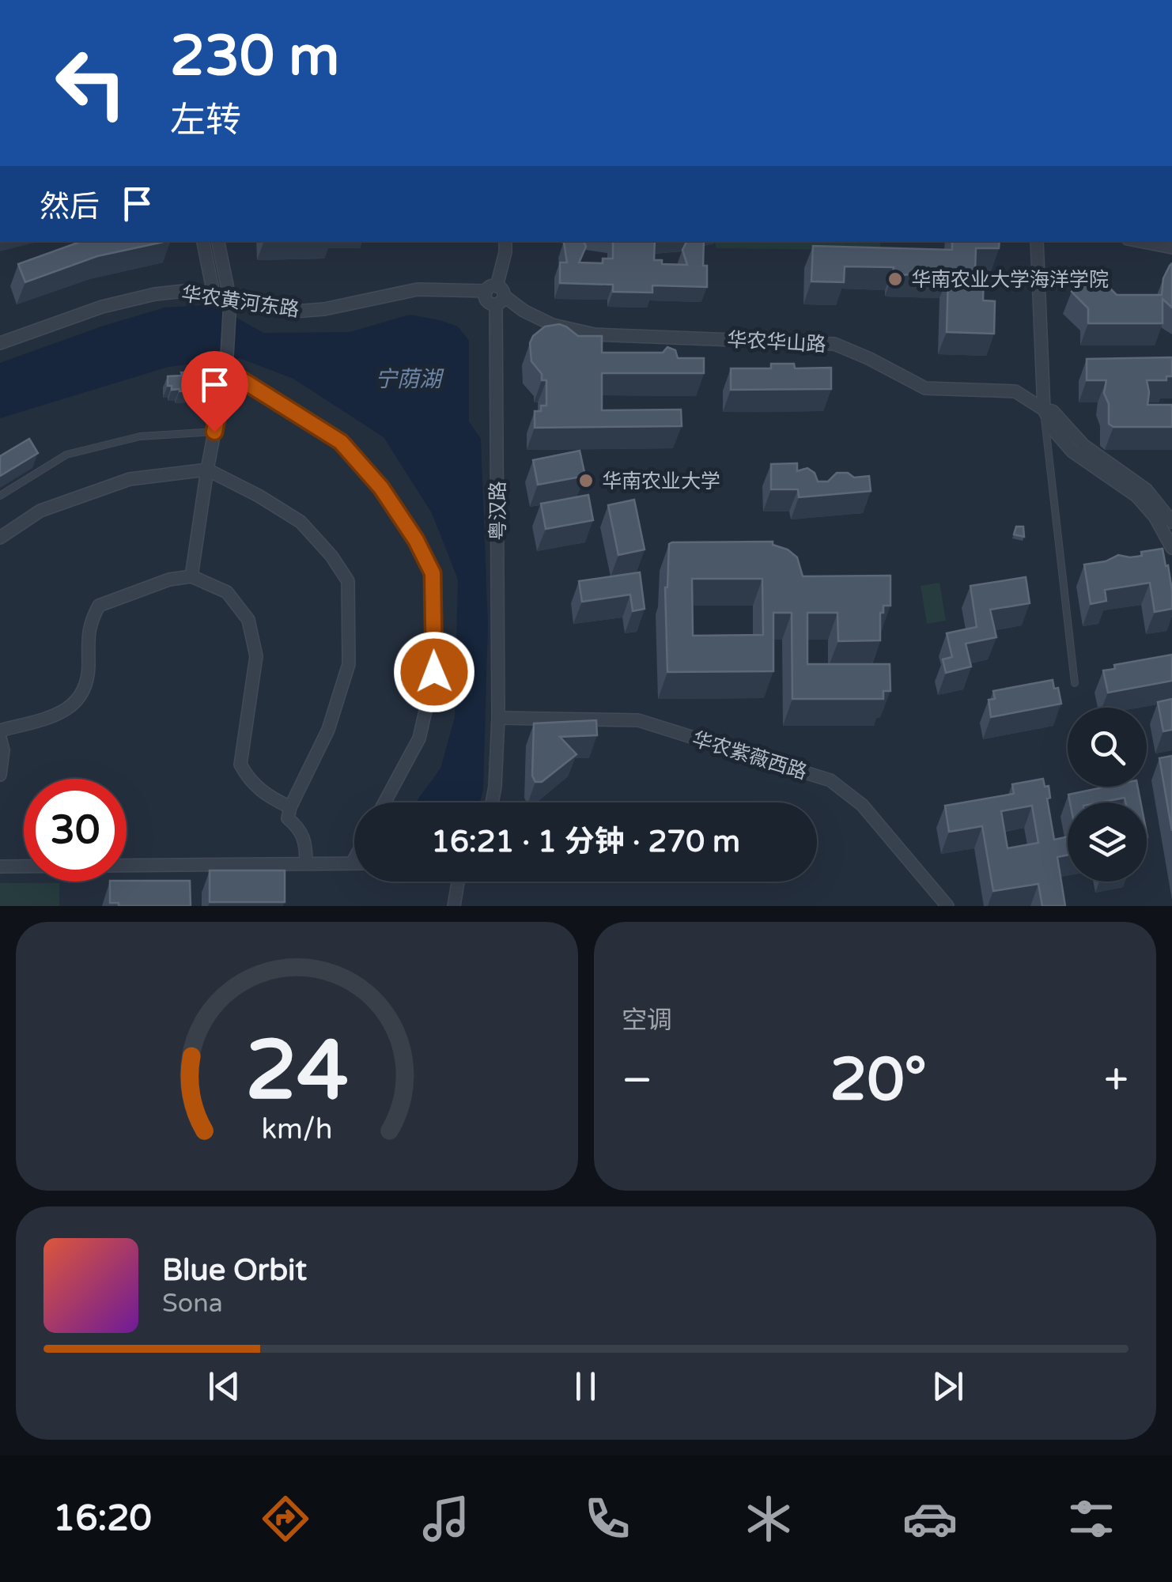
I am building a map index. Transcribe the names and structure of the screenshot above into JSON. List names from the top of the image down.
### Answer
{
  "streets": {
    "street": [
      "华农黄河东路",
      "华农华山路",
      "粤汉路",
      "华农紫薇西路"
    ]
  },
  "crossings": [
    ["华农黄河东路", "华农华山路"],
    ["华农黄河东路", "粤汉路"],
    ["华农华山路", "粤汉路"],
    ["粤汉路", "华农紫薇西路"]
  ],
  "water": ["宁荫湖"],
  "places": ["华南农业大学海洋学院", "华南农业大学"],
  "page": {
    "turn": ["230 m", "左转"],
    "then": "然后",
    "limit": "30",
    "trip": "16:21 · 1 分钟 · 270 m",
    "tile": "空调",
    "heat": ["−", "20°", "+"],
    "song": ["Blue Orbit", "Sona"],
    "tabs": "16:20",
    "gauge": ["24", "km/h"]
  }
}
